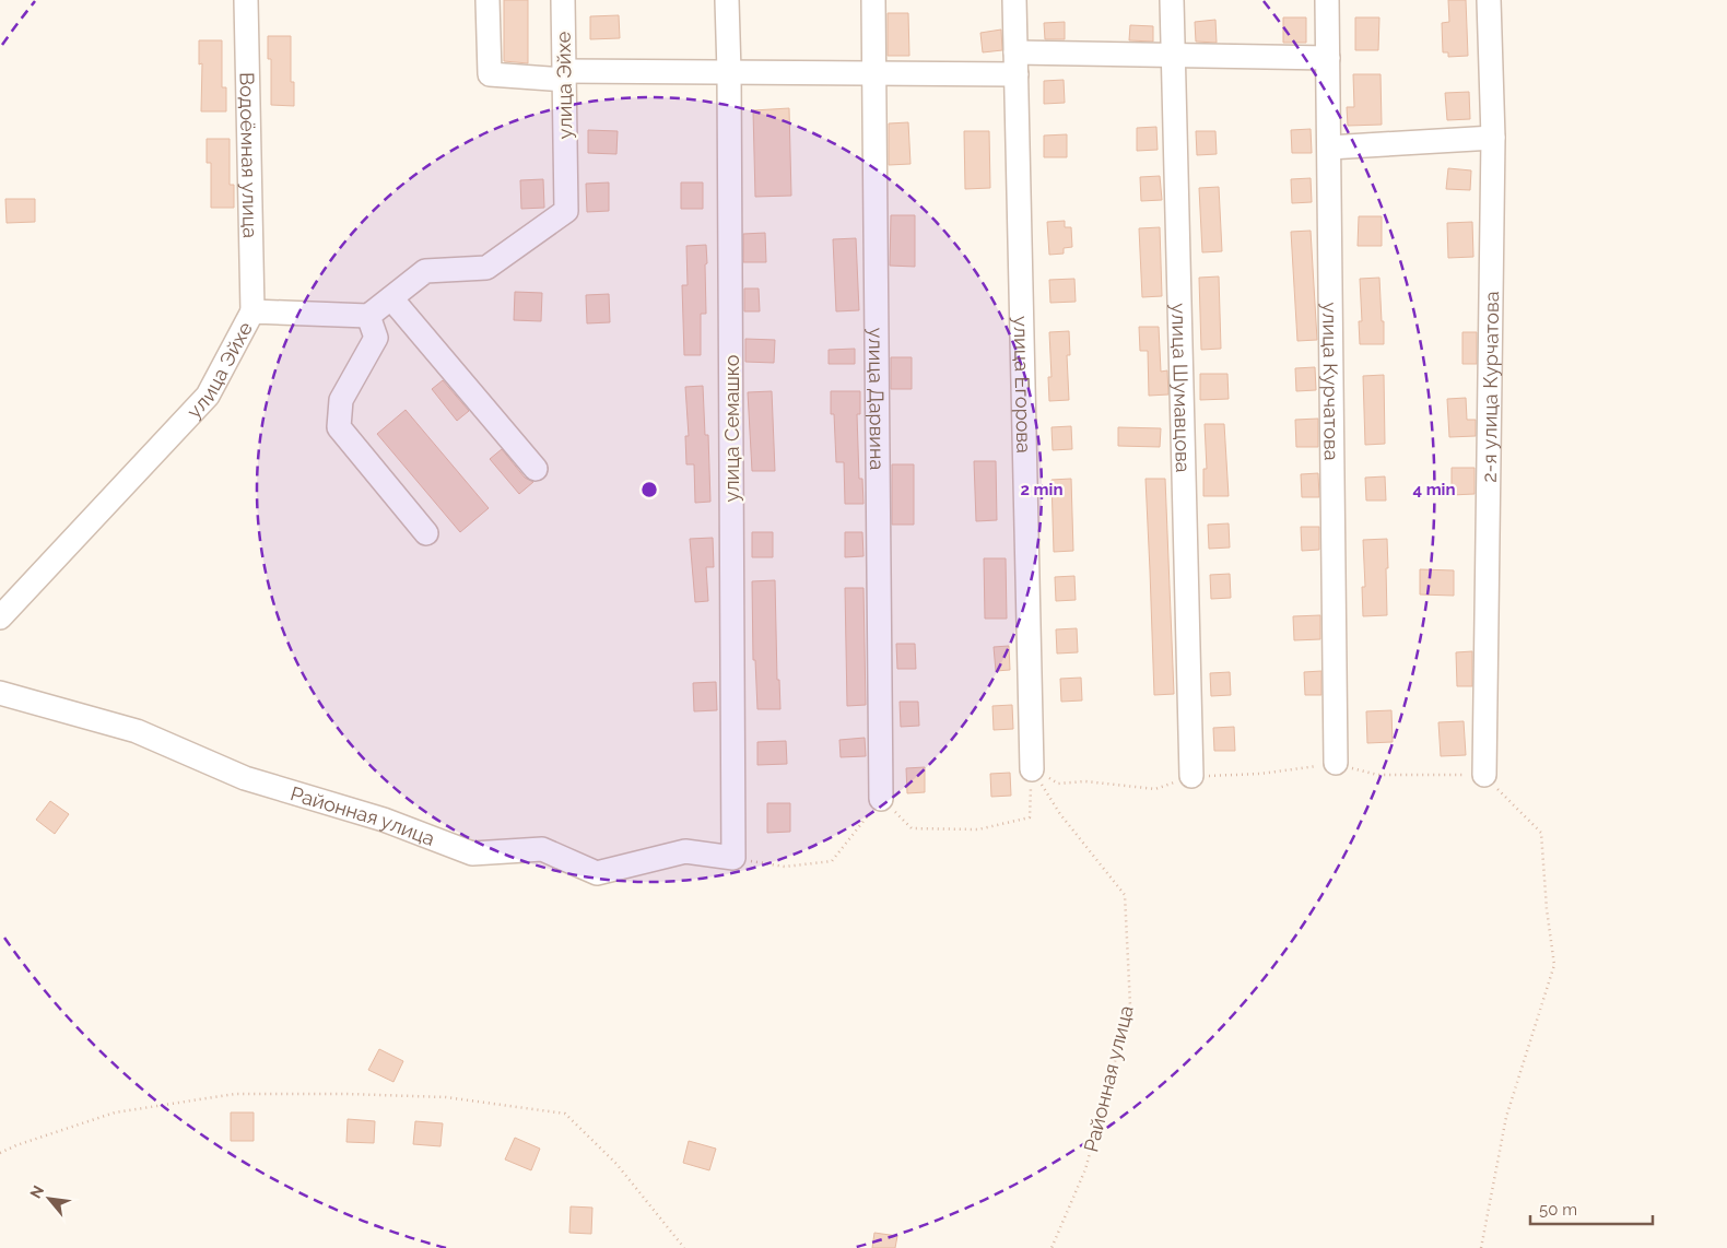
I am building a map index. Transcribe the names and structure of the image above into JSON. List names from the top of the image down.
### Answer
{
  "streets": {
    "street": [
      "улица Эйхе",
      "Водоёмная улица",
      "улица Курчатова",
      "улица Егорова",
      "улица Шумавцова",
      "2-я улица Курчатова",
      "улица Дарвина",
      "улица Семашко",
      "Районная улица"
    ]
  },
  "crossings": [
    ["улица Эйхе", "Водоёмная улица"],
    ["улица Егорова", "Районная улица"],
    ["улица Семашко", "Районная улица"]
  ],
  "scale_bar": "50 m",
  "north": "top left",
  "rings": ["2 min", "4 min"]
}
